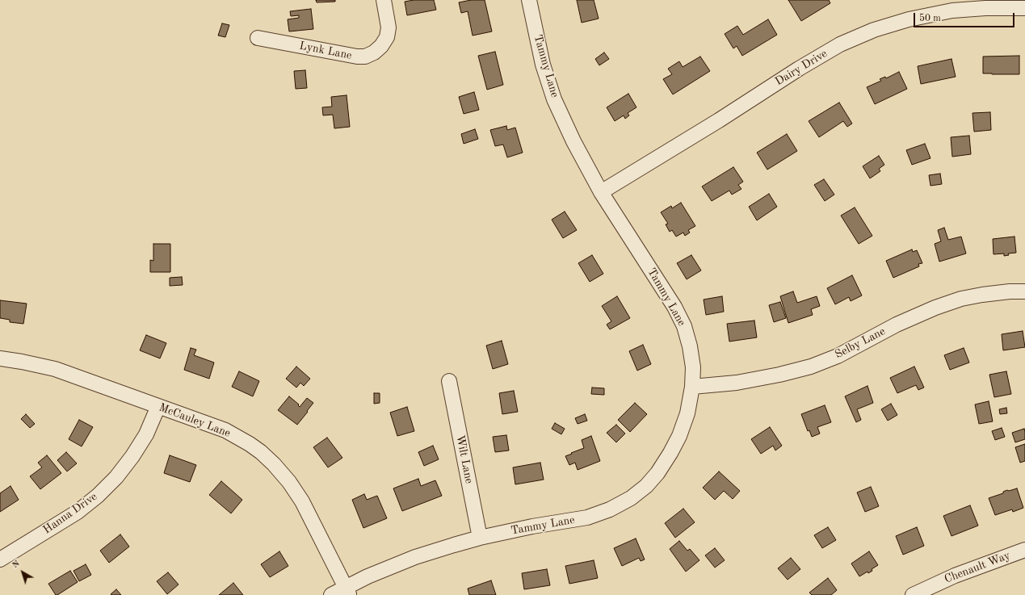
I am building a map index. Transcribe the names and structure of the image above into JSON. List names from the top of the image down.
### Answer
{
  "streets": {
    "street": [
      "Lynk Lane",
      "Tammy Lane",
      "Dairy Drive",
      "Selby Lane",
      "McCauley Lane",
      "Wilt Lane",
      "Hanna Drive",
      "Chenault Way"
    ]
  },
  "crossings": [
    ["Tammy Lane", "Dairy Drive"],
    ["Tammy Lane", "Selby Lane"],
    ["Tammy Lane", "McCauley Lane"],
    ["Tammy Lane", "Wilt Lane"],
    ["McCauley Lane", "Hanna Drive"]
  ],
  "scale_bar": "50 m",
  "north": "top left"
}
